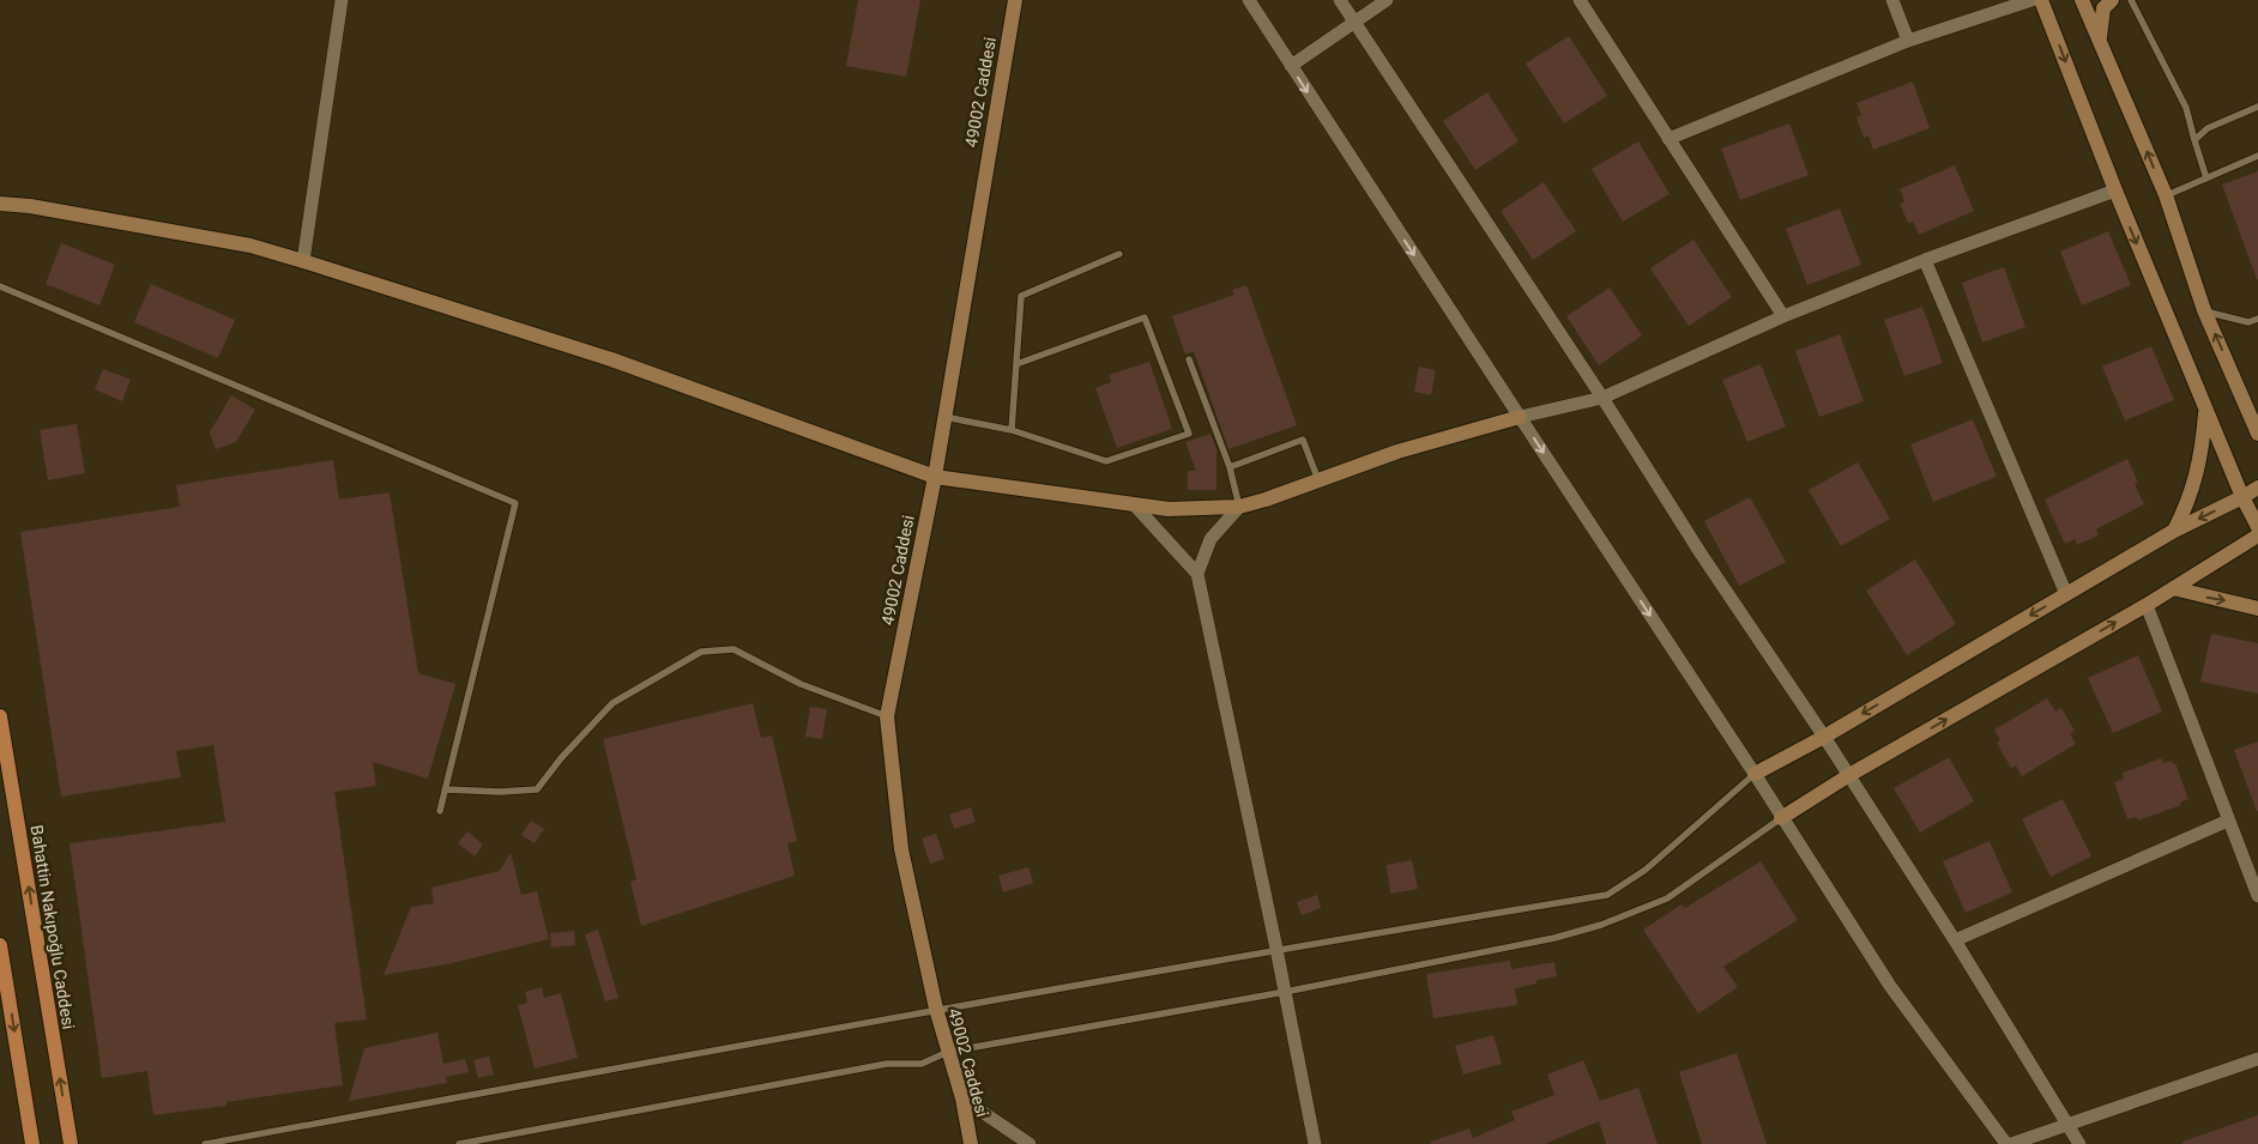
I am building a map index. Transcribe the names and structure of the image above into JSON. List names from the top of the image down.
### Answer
{
  "streets": {
    "main road": ["Bahattin Nakıpoğlu Caddesi"],
    "street": ["49002 Caddesi"]
  }
}
